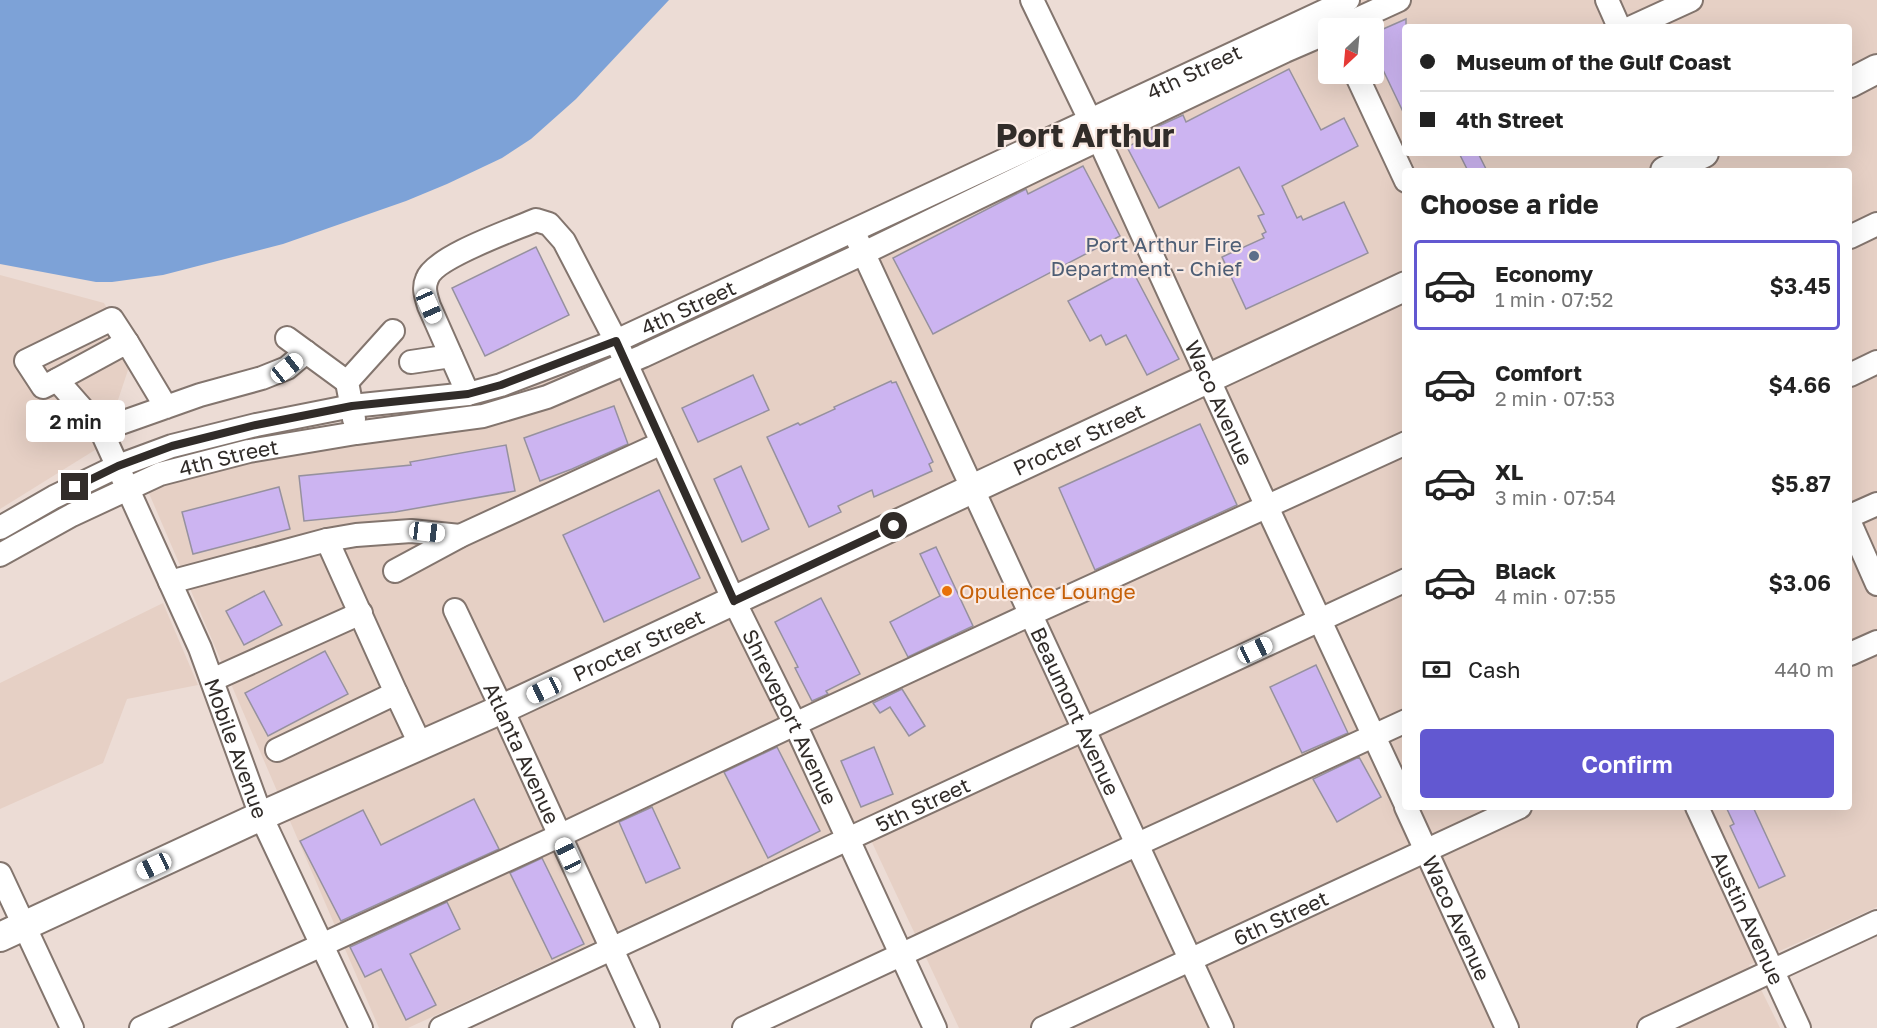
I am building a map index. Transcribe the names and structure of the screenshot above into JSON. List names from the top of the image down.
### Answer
{
  "streets": {
    "main road": ["Procter Street"],
    "street": [
      "4th Street",
      "Waco Avenue",
      "Beaumont Avenue",
      "Shreveport Avenue",
      "Mobile Avenue",
      "Atlanta Avenue",
      "5th Street",
      "Austin Avenue",
      "6th Street"
    ]
  },
  "crossings": [
    ["4th Street", "Waco Avenue"],
    ["4th Street", "Beaumont Avenue"],
    ["4th Street", "Shreveport Avenue"],
    ["4th Street", "Mobile Avenue"],
    ["Waco Avenue", "Procter Street"],
    ["Waco Avenue", "5th Street"],
    ["Waco Avenue", "6th Street"],
    ["Procter Street", "Beaumont Avenue"],
    ["Procter Street", "Shreveport Avenue"],
    ["Procter Street", "Mobile Avenue"],
    ["Procter Street", "Atlanta Avenue"],
    ["Beaumont Avenue", "5th Street"],
    ["Beaumont Avenue", "6th Street"],
    ["Shreveport Avenue", "5th Street"],
    ["Atlanta Avenue", "5th Street"]
  ],
  "districts": ["Port Arthur"],
  "places": ["Port Arthur Fire Department - Chief", "Opulence Lounge"],
  "north": "bottom left",
  "page": {
    "banner": ["Museum of the Gulf Coast", "4th Street"],
    "heading": "Choose a ride",
    "list": [
      {
        "name": "Economy",
        "note": "1 min · 07:52",
        "value": "$3.45"
      },
      {
        "name": "Comfort",
        "note": "2 min · 07:53",
        "value": "$4.66"
      },
      {
        "name": "XL",
        "note": "3 min · 07:54",
        "value": "$5.87"
      },
      {
        "name": "Black",
        "note": "4 min · 07:55",
        "value": "$3.06"
      }
    ],
    "bubble": "2 min",
    "pay": ["Cash", "440 m"],
    "buttons": "Confirm"
  }
}
